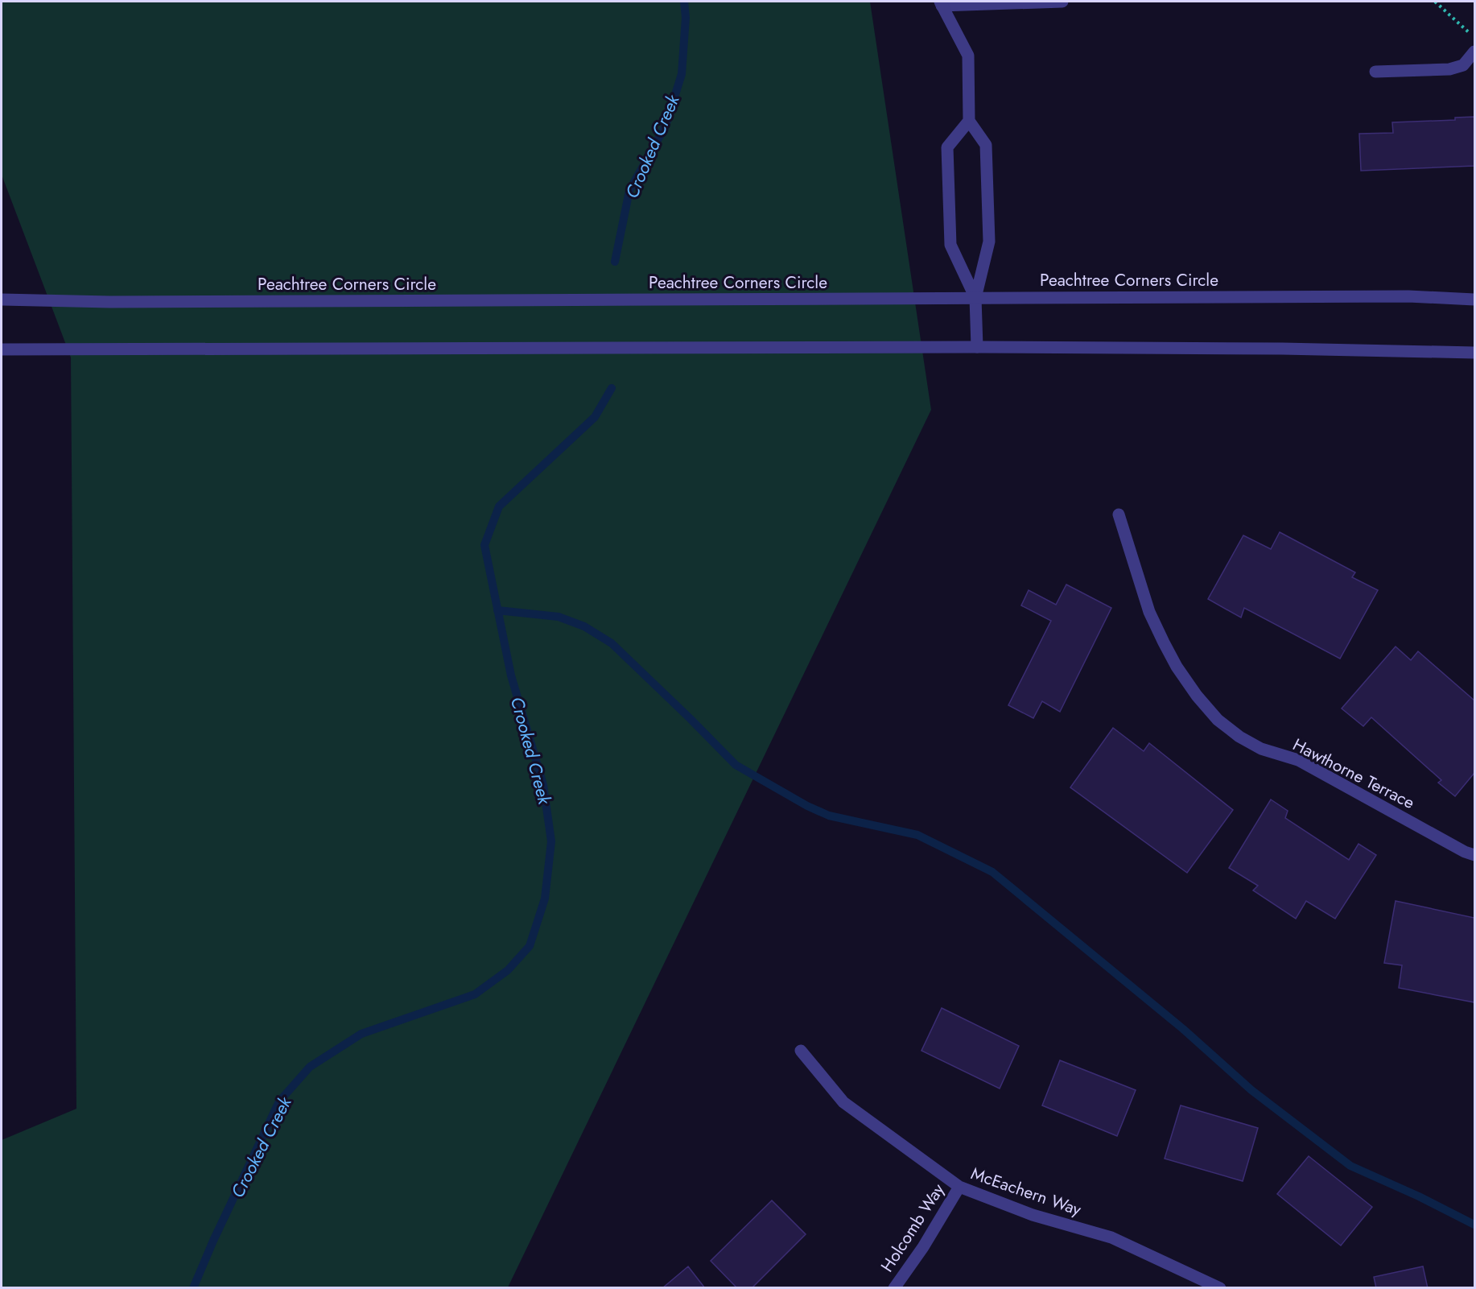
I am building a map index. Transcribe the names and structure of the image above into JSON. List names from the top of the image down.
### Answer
{
  "streets": {
    "street": [
      "Peachtree Corners Circle",
      "Hawthorne Terrace",
      "McEachern Way",
      "Holcomb Way"
    ]
  },
  "crossings": [
    ["McEachern Way", "Holcomb Way"]
  ],
  "water": ["Crooked Creek"]
}
